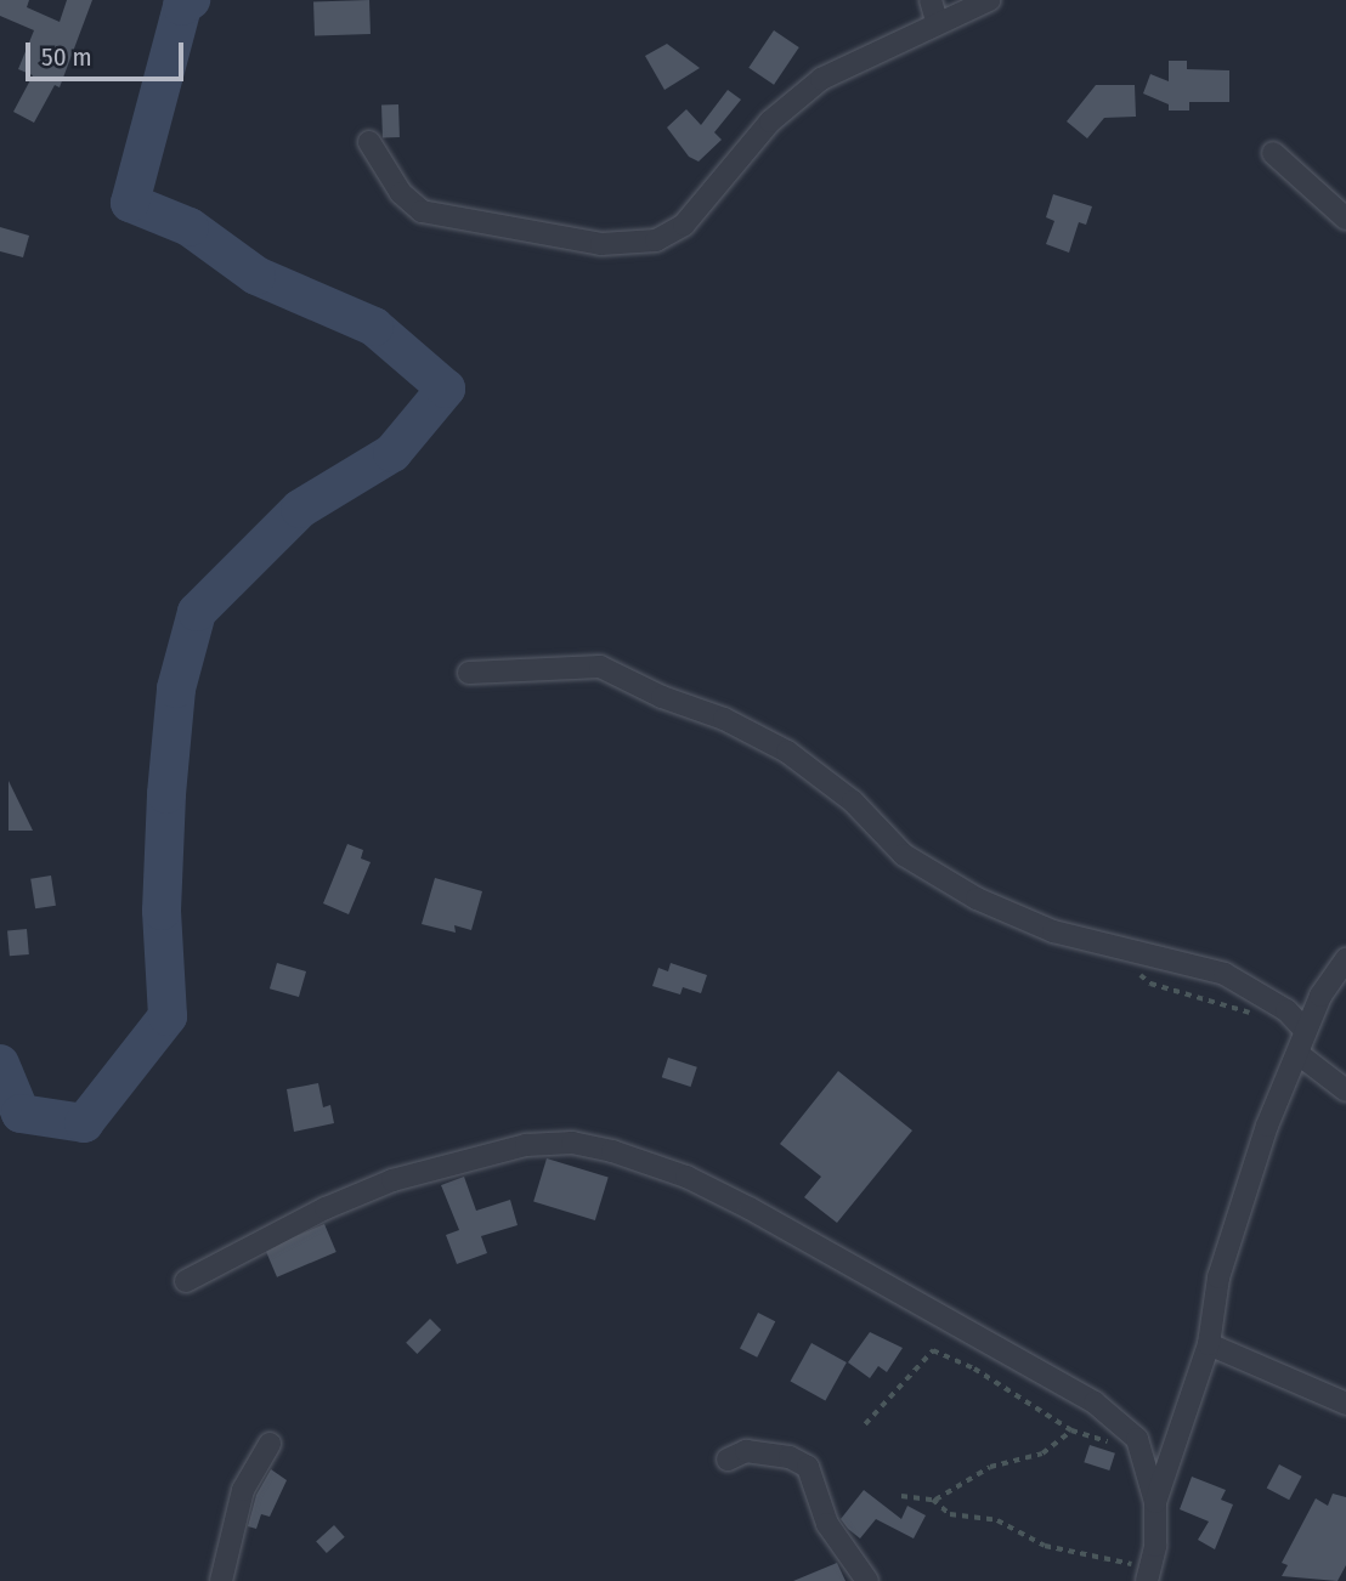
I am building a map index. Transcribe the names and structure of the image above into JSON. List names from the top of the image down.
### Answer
{
  "scale_bar": "50 m"
}
